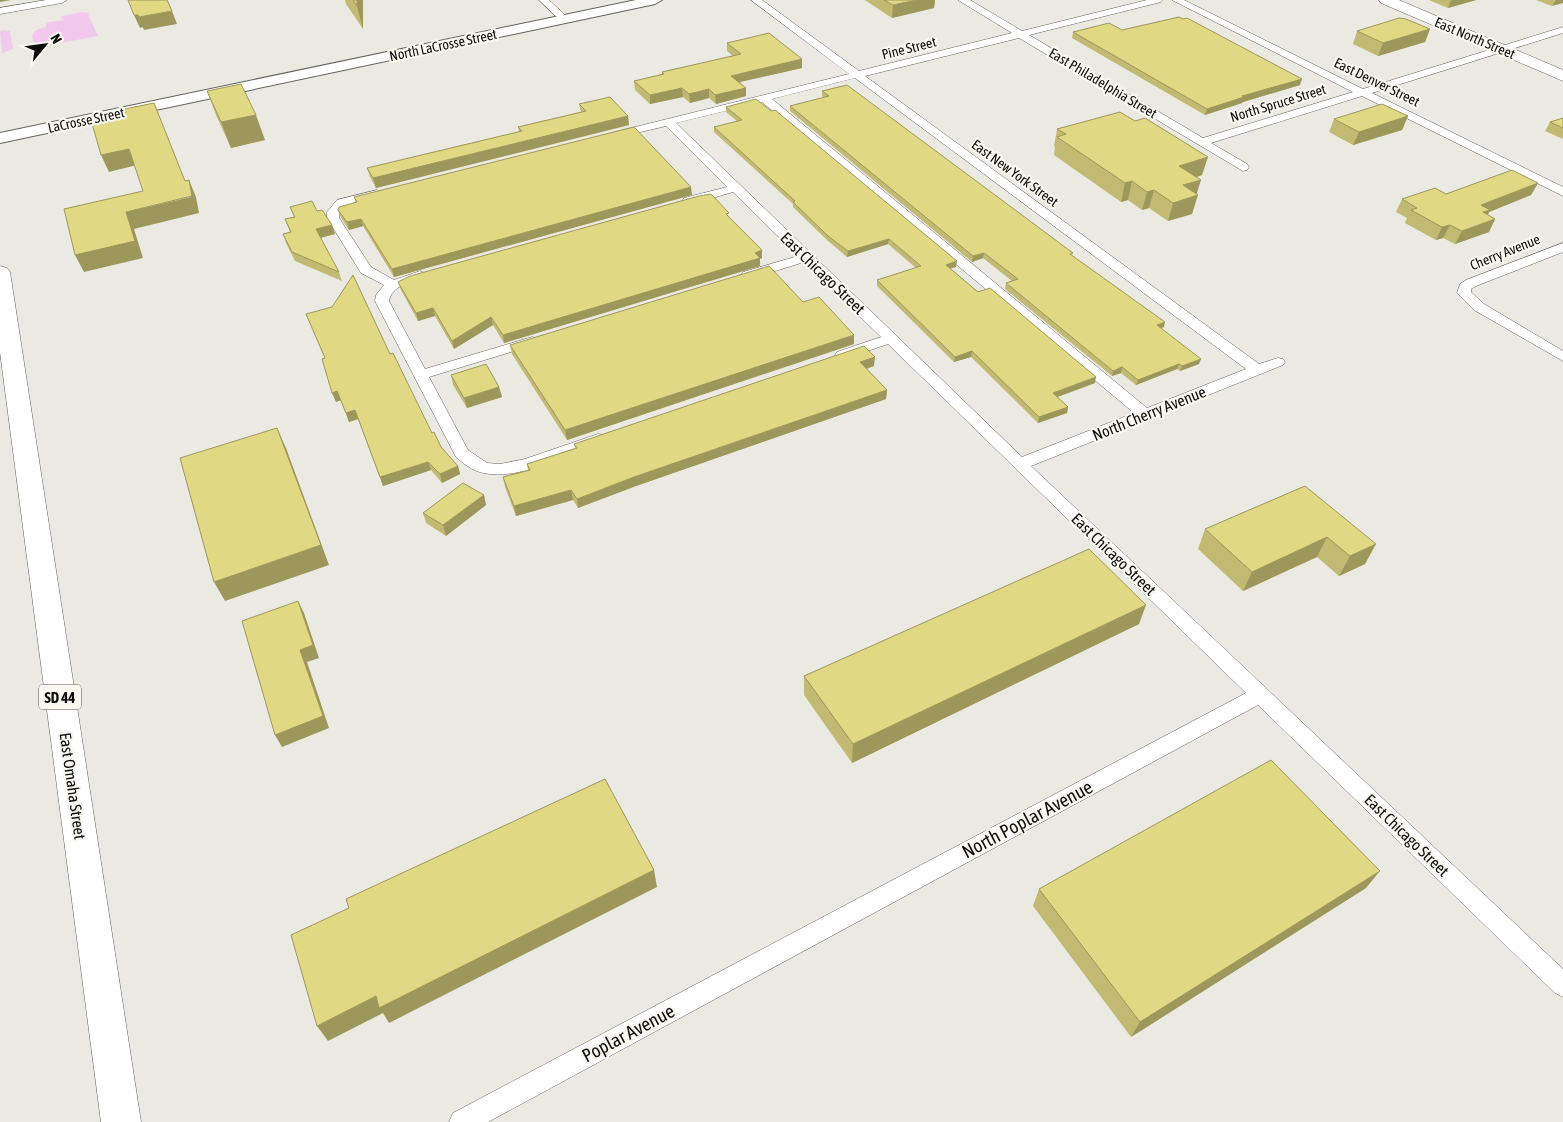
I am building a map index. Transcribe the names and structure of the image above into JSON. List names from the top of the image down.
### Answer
{
  "streets": {
    "main road": [
      "East North Street",
      "North LaCrosse Street",
      "LaCrosse Street",
      "SD 44",
      "East Omaha Street"
    ],
    "street": [
      "Pine Street",
      "East Denver Street",
      "East Philadelphia Street",
      "North Spruce Street",
      "East New York Street",
      "Cherry Avenue",
      "East Chicago Street",
      "North Cherry Avenue",
      "North Poplar Avenue",
      "Poplar Avenue"
    ]
  },
  "crossings": [
    ["East North Street", "North Spruce Street"],
    ["North LaCrosse Street", "LaCrosse Street"],
    ["Pine Street", "East Philadelphia Street"],
    ["Pine Street", "East New York Street"],
    ["Pine Street", "East Chicago Street"],
    ["East Denver Street", "North Spruce Street"],
    ["East Philadelphia Street", "North Spruce Street"],
    ["East New York Street", "North Cherry Avenue"],
    ["East Chicago Street", "North Cherry Avenue"],
    ["East Chicago Street", "North Poplar Avenue"],
    ["North Poplar Avenue", "Poplar Avenue"]
  ],
  "north": "top right"
}
